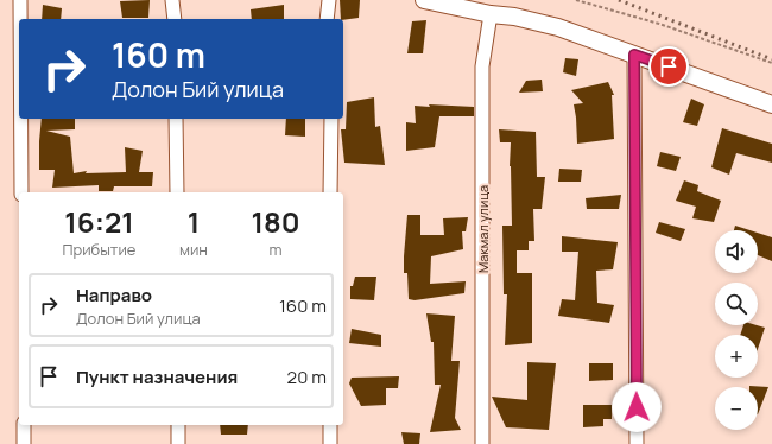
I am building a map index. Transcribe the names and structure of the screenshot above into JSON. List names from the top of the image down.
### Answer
{
  "streets": {
    "street": ["Макмал улица"]
  },
  "page": {
    "turn": ["160 m", "Долон Бий улица"],
    "eta": [
      "16:21",
      "Прибытие",
      "1",
      "мин",
      "180",
      "m"
    ],
    "map_buttons": ["+", "−"],
    "list": [
      {
        "name": "Направо",
        "note": "Долон Бий улица",
        "value": "160 m"
      },
      {
        "name": "Пункт назначения",
        "value": "20 m"
      }
    ]
  }
}
